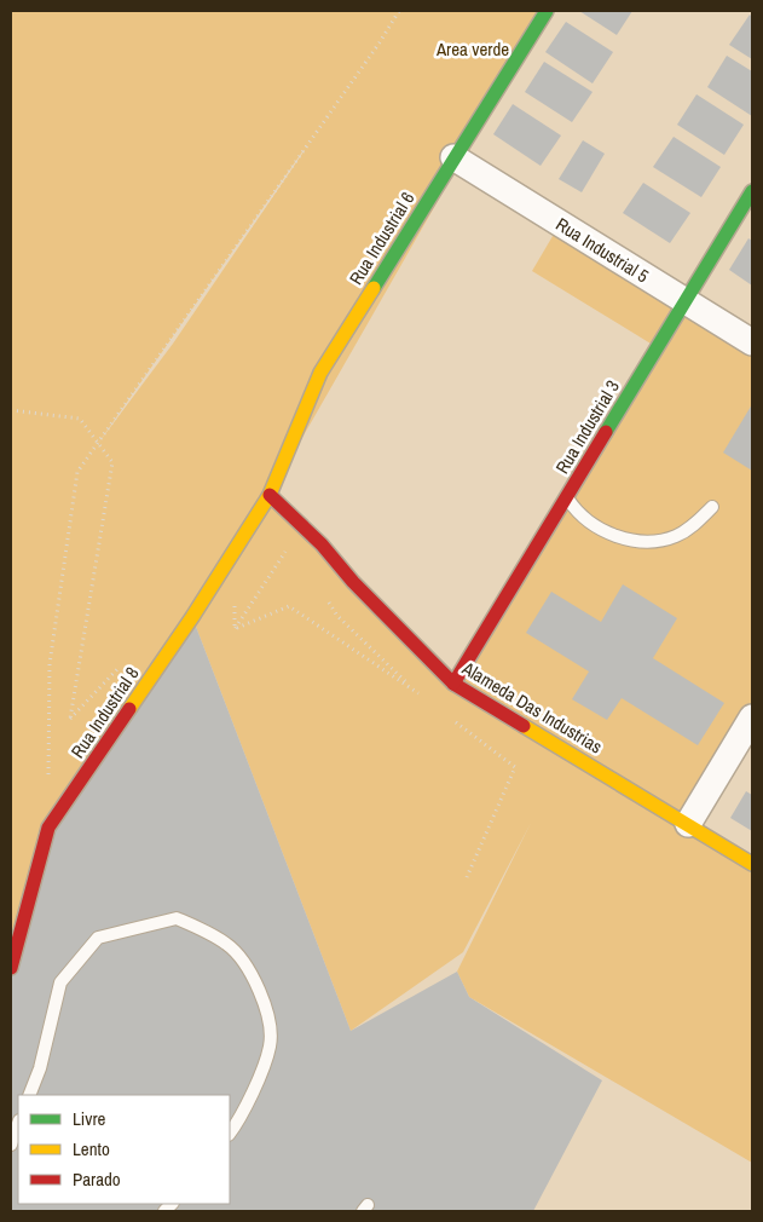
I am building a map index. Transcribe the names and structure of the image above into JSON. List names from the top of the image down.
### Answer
{
  "streets": {
    "street": [
      "Rua Industrial 6",
      "Rua Industrial 5",
      "Rua Industrial 3",
      "Alameda Das Industrias",
      "Rua Industrial 8"
    ]
  },
  "crossings": [
    ["Rua Industrial 6", "Rua Industrial 5"],
    ["Rua Industrial 6", "Alameda Das Industrias"],
    ["Rua Industrial 6", "Rua Industrial 8"],
    ["Rua Industrial 5", "Rua Industrial 3"],
    ["Rua Industrial 3", "Alameda Das Industrias"],
    ["Alameda Das Industrias", "Rua Industrial 8"]
  ],
  "parks": ["Area verde"],
  "legend": ["Livre", "Lento", "Parado"]
}
